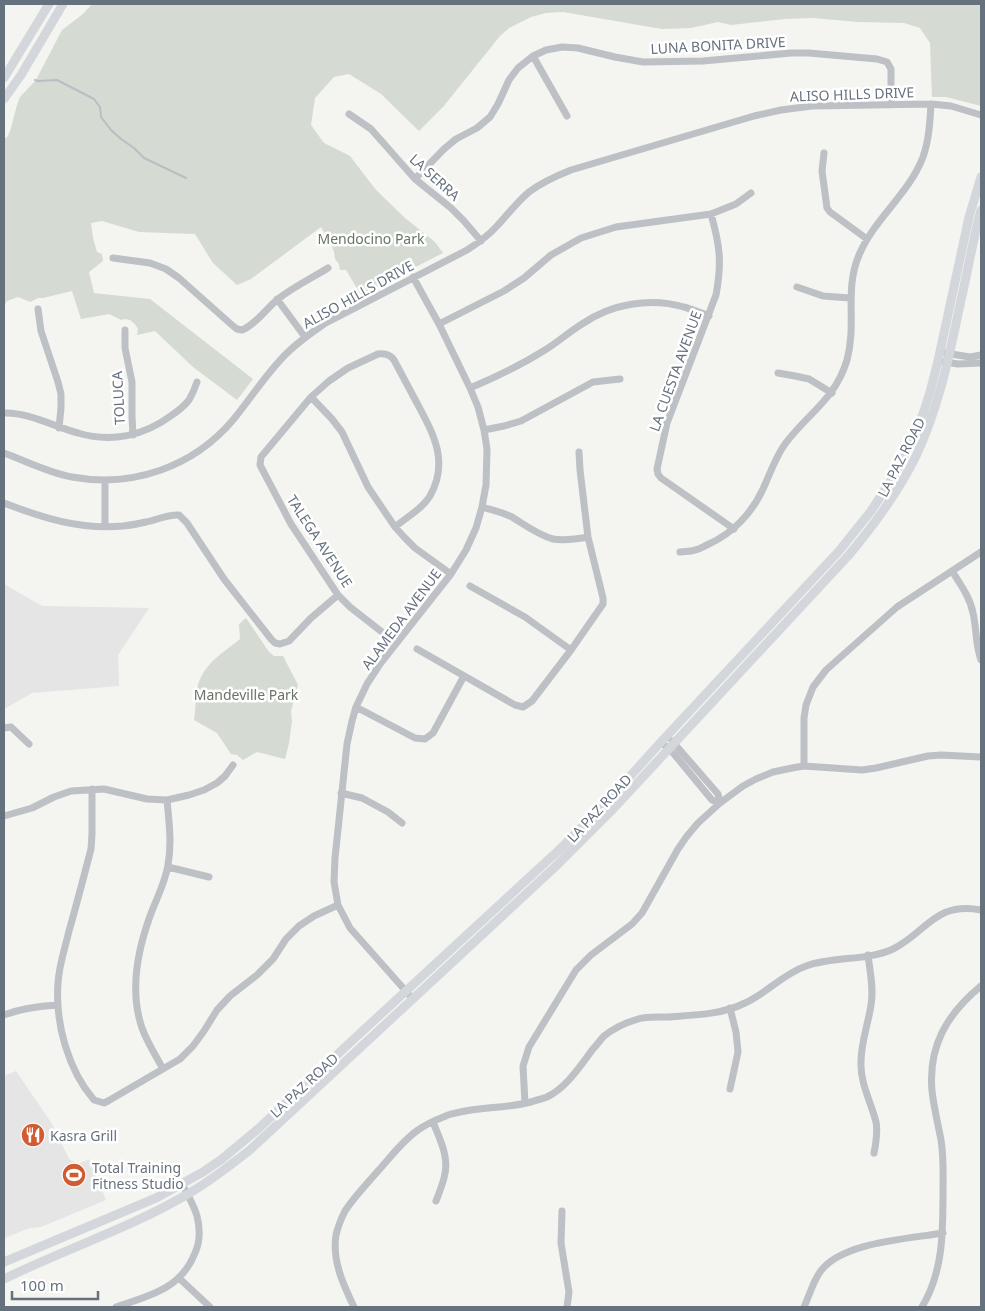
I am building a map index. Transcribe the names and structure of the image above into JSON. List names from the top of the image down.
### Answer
{
  "streets": {
    "main road": ["LA PAZ ROAD"],
    "street": [
      "LUNA BONITA DRIVE",
      "ALISO HILLS DRIVE",
      "LA SERRA",
      "LA CUESTA AVENUE",
      "TOLUCA",
      "TALEGA AVENUE",
      "ALAMEDA AVENUE"
    ]
  },
  "crossings": [
    ["LUNA BONITA DRIVE", "ALISO HILLS DRIVE"],
    ["LUNA BONITA DRIVE", "LA SERRA"],
    ["ALISO HILLS DRIVE", "LA SERRA"],
    ["ALISO HILLS DRIVE", "ALAMEDA AVENUE"],
    ["LA PAZ ROAD", "ALAMEDA AVENUE"],
    ["TALEGA AVENUE", "ALAMEDA AVENUE"]
  ],
  "parks": ["Mendocino Park", "Mandeville Park"],
  "places": {
    "restaurant": ["Kasra Grill"],
    "sports": ["Total Training Fitness Studio"]
  },
  "scale_bar": "100 m"
}
